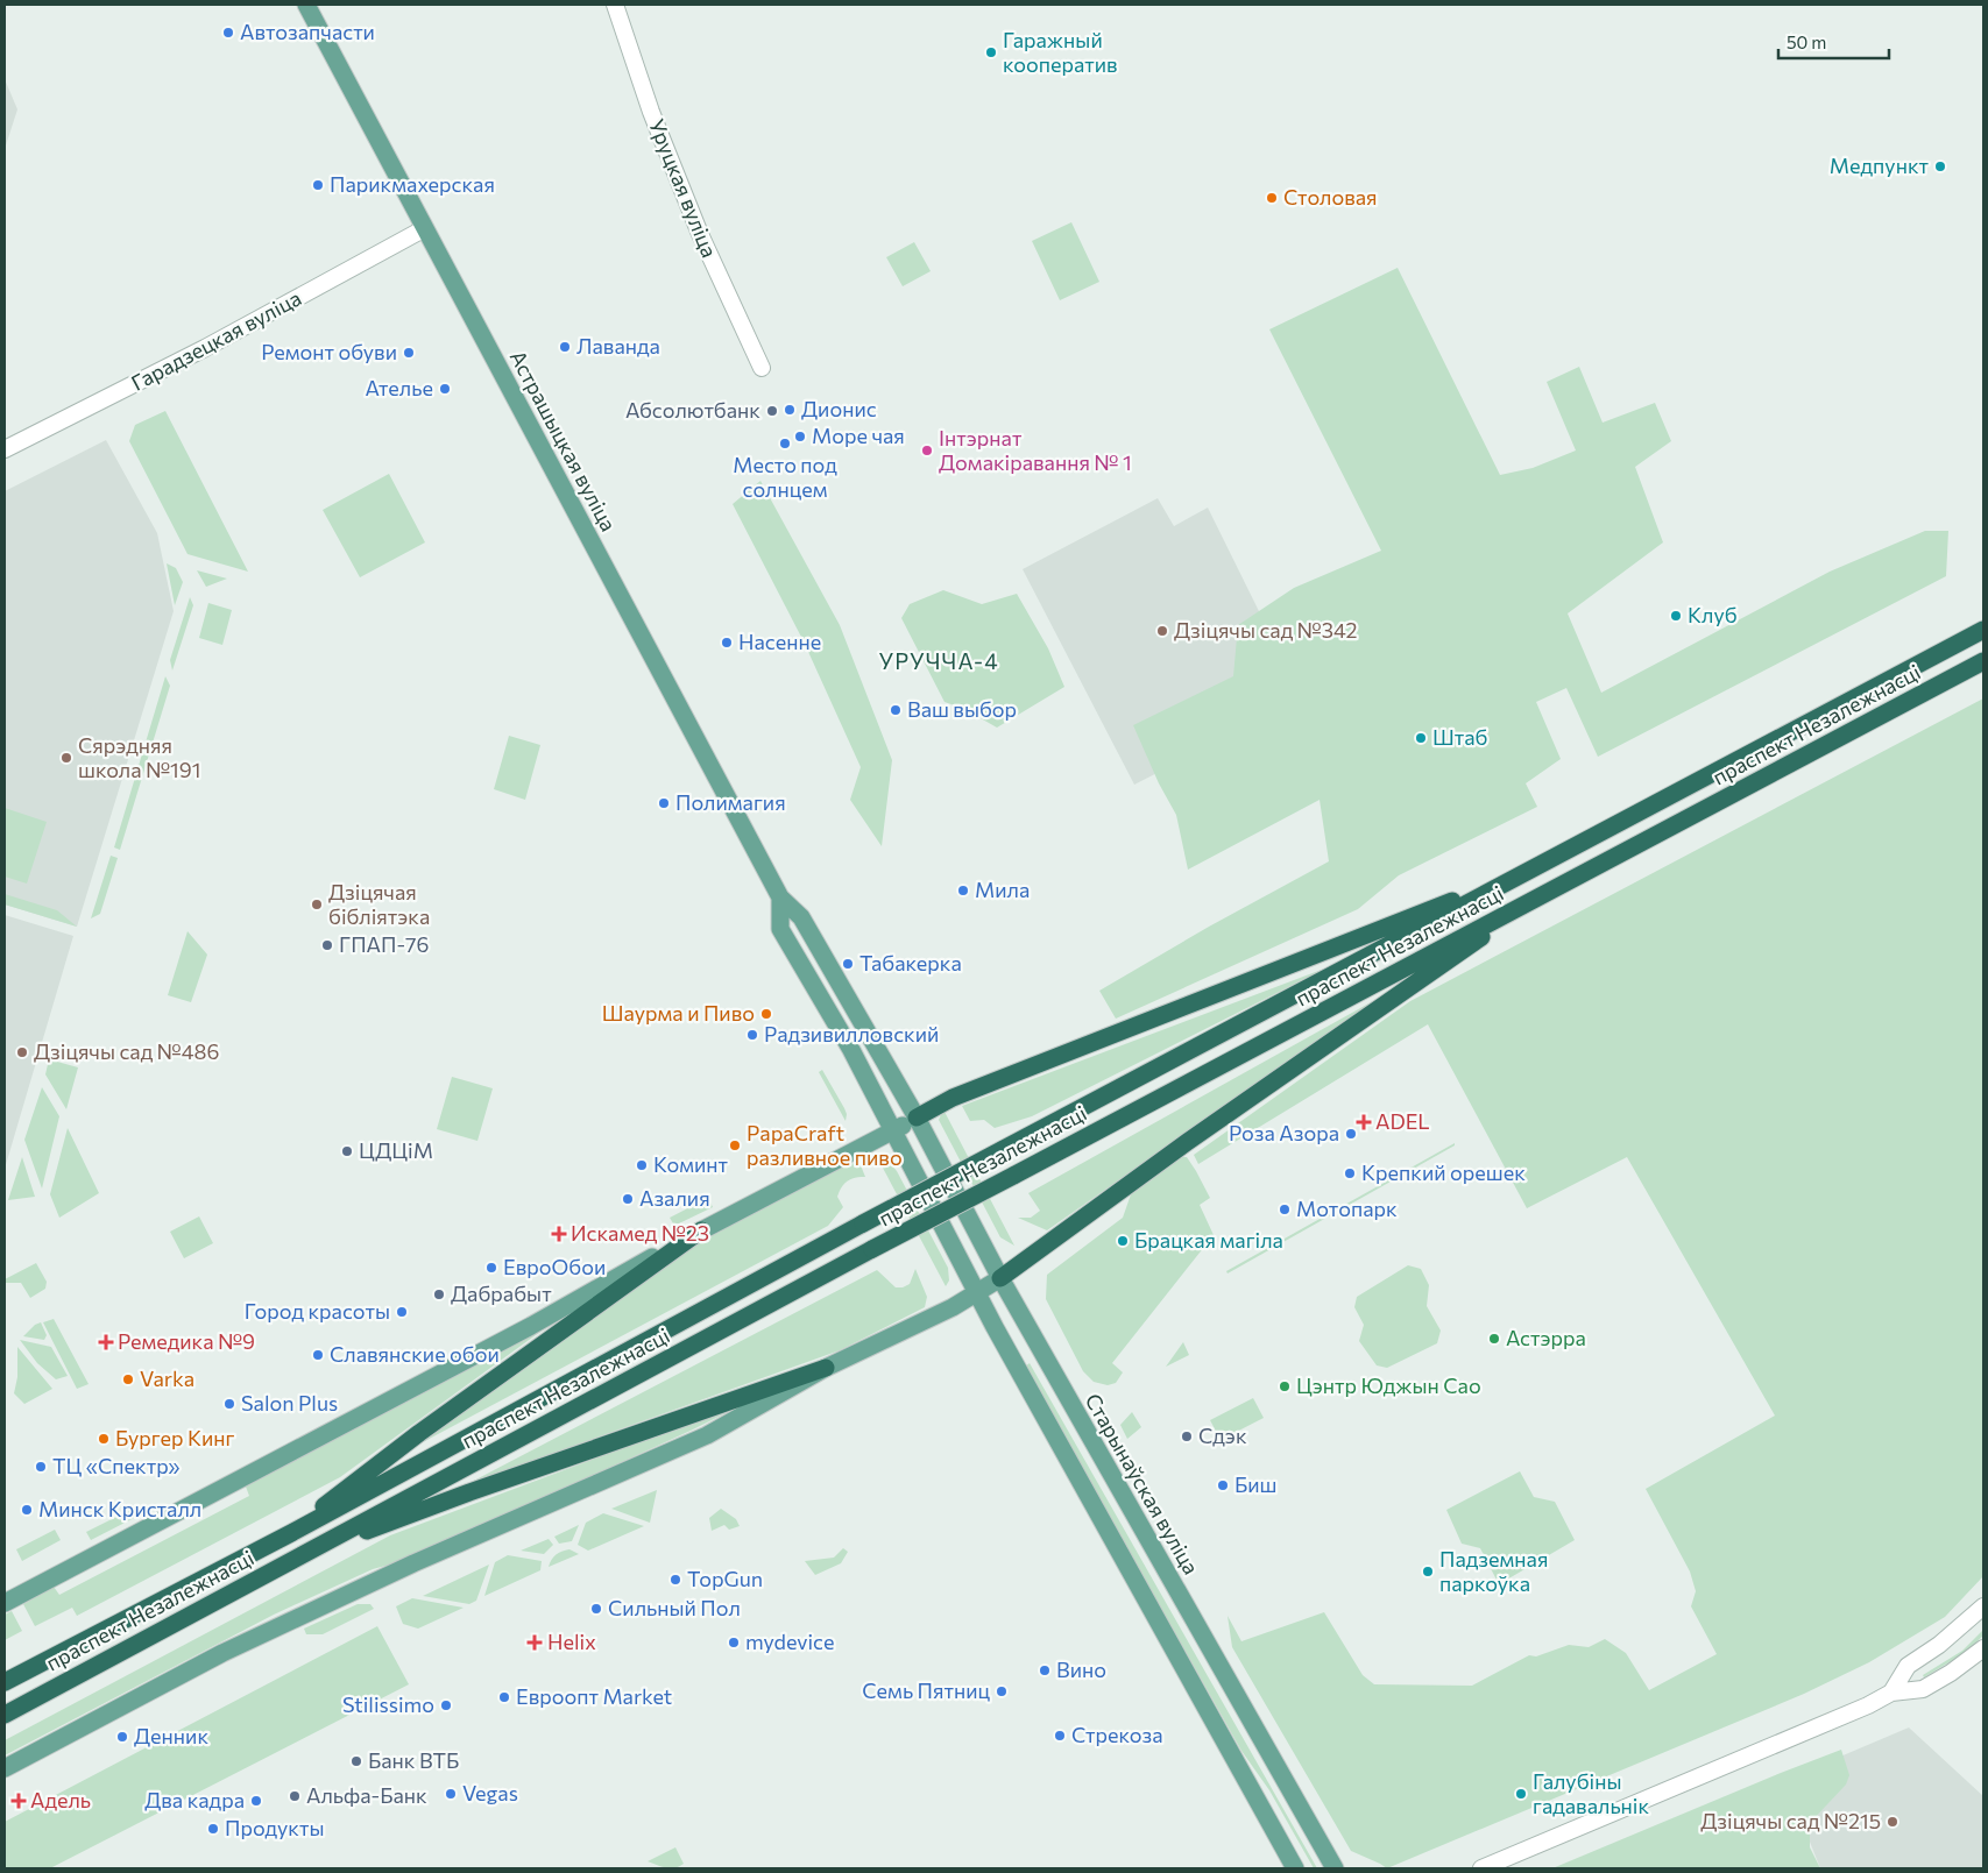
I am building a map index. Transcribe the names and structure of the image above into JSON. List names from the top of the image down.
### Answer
{
  "streets": {
    "highway": ["праспект Незалежнасці"],
    "main road": ["Астрашыцкая вуліца", "Старынаўская вуліца"],
    "street": ["Уруцкая вуліца", "Гарадзецкая вуліца"]
  },
  "crossings": [
    ["Гарадзецкая вуліца", "Астрашыцкая вуліца"],
    ["Астрашыцкая вуліца", "Старынаўская вуліца"]
  ],
  "districts": ["УРУЧЧА-4"],
  "places": {
    "other": [
      "Автозапчасти",
      "Гаражный кооператив",
      "Медпункт",
      "Парикмахерская",
      "Столовая",
      "Лаванда",
      "Ремонт обуви",
      "Ателье",
      "Дионис",
      "Абсолютбанк",
      "Море чая",
      "Место под солнцем",
      "Інтэрнат Домакіравання № 1",
      "Клуб",
      "Дзіцячы сад №342",
      "Насенне",
      "Ваш выбор",
      "Штаб",
      "Сярэдняя школа №191",
      "Полимагия",
      "Мила",
      "Дзіцячая бібліятэка",
      "ГПАП-76",
      "Табакерка",
      "Шаурма и Пиво",
      "Радзивилловский",
      "Дзіцячы сад №486",
      "Роза Азора",
      "PapaCraft разливное пиво",
      "ЦДЦіМ",
      "Коминт",
      "Крепкий орешек",
      "Азалия",
      "Мотопарк",
      "Брацкая магіла",
      "ЕвроОбои",
      "Дабрабыт",
      "Город красоты",
      "Астэрра",
      "Славянские обои",
      "Varka",
      "Цэнтр Юджын Сао",
      "Salon Plus",
      "Сдэк",
      "Бургер Кинг",
      "ТЦ «Спектр»",
      "Биш",
      "Минск Кристалл",
      "Падземная паркоўка",
      "TopGun",
      "Сильный Пол",
      "mydevice",
      "Вино",
      "Семь Пятниц",
      "Евроопт Market",
      "Stilissimo",
      "Стрекоза",
      "Денник",
      "Банк ВТБ",
      "Vegas",
      "Галубіны гадавальнік",
      "Альфа-Банк",
      "Два кадра",
      "Дзіцячы сад №215",
      "Продукты"
    ],
    "health": [
      "ADEL",
      "Искамед №23",
      "Ремедика №9",
      "Helix",
      "Адель"
    ]
  },
  "scale_bar": "50 m"
}
